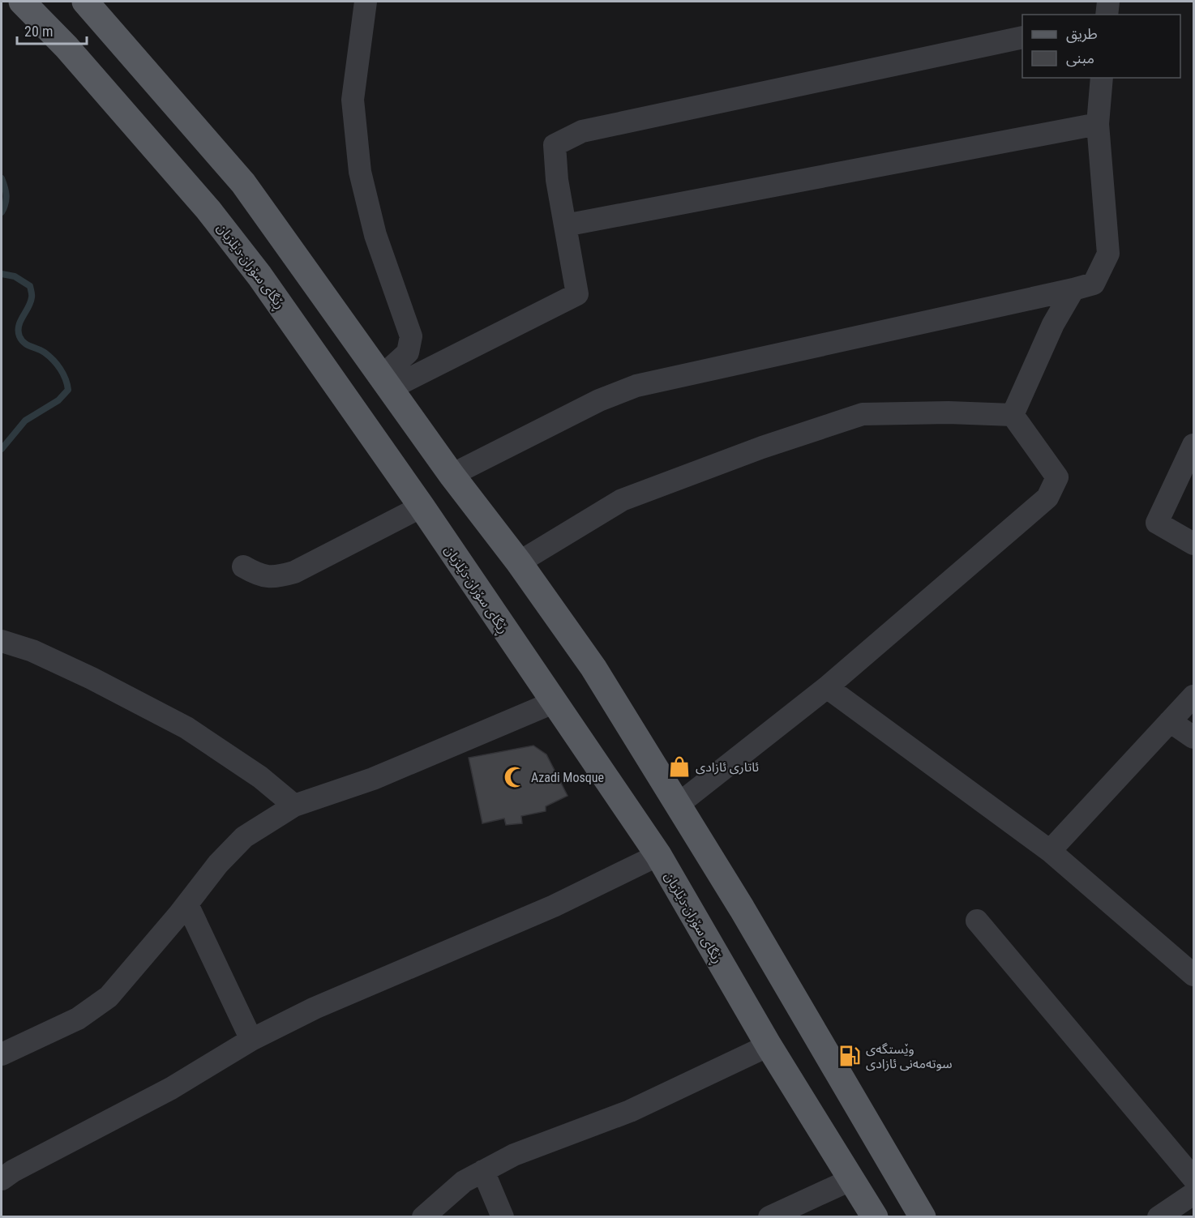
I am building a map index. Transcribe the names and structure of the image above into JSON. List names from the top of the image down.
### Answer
{
  "streets": {
    "main road": ["ڕێگای سۆران-دێلزیان"]
  },
  "places": {
    "shop": ["ئاتاری ئازادی"],
    "mosque": ["Azadi Mosque"],
    "fuel station": ["وێستگەی سوتەمەنی ئازادی"]
  },
  "legend": ["طريق", "مبنى"],
  "scale_bar": "20 m"
}
